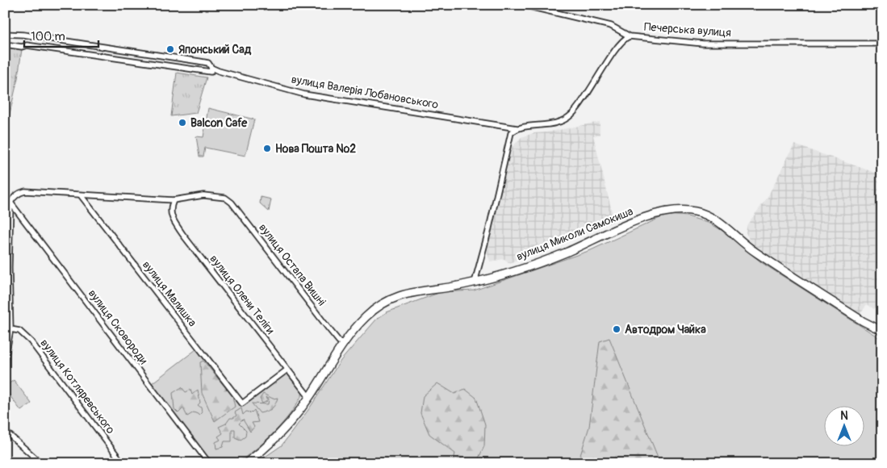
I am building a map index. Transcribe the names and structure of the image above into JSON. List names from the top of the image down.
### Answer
{
  "streets": {
    "street": [
      "Печерська вулиця",
      "вулиця Валерія Лобановського",
      "вулиця Миколи Самокиша",
      "вулиця Остапа Вишні",
      "вулиця Малишка",
      "вулиця Олени Теліги",
      "вулиця Сковороди",
      "вулиця Котляревського"
    ]
  },
  "crossings": [
    ["Печерська вулиця", "вулиця Валерія Лобановського"],
    ["вулиця Миколи Самокиша", "вулиця Остапа Вишні"],
    ["вулиця Миколи Самокиша", "вулиця Олени Теліги"],
    ["вулиця Остапа Вишні", "вулиця Олени Теліги"],
    ["вулиця Малишка", "вулиця Олени Теліги"]
  ],
  "places": [
    "Японський Сад",
    "Balcon Cafe",
    "Нова Пошта №2",
    "Автодром Чайка"
  ],
  "scale_bar": "100 m",
  "north": "top"
}
